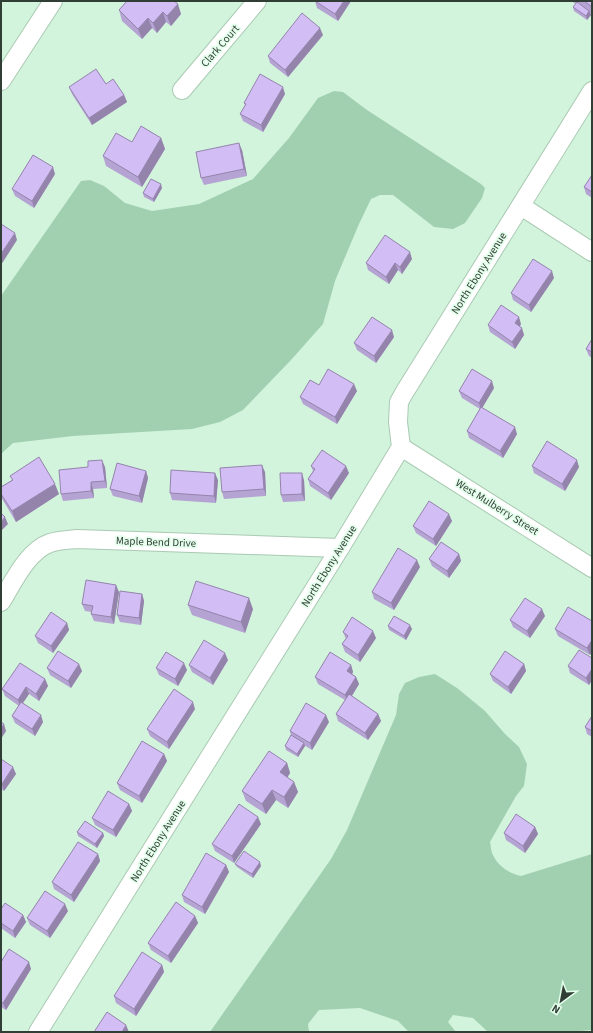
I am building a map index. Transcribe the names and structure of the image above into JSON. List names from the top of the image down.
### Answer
{
  "streets": {
    "street": [
      "Clark Court",
      "North Ebony Avenue",
      "West Mulberry Street",
      "Maple Bend Drive"
    ]
  },
  "crossings": [
    ["North Ebony Avenue", "West Mulberry Street"],
    ["North Ebony Avenue", "Maple Bend Drive"]
  ],
  "north": "bottom left"
}
